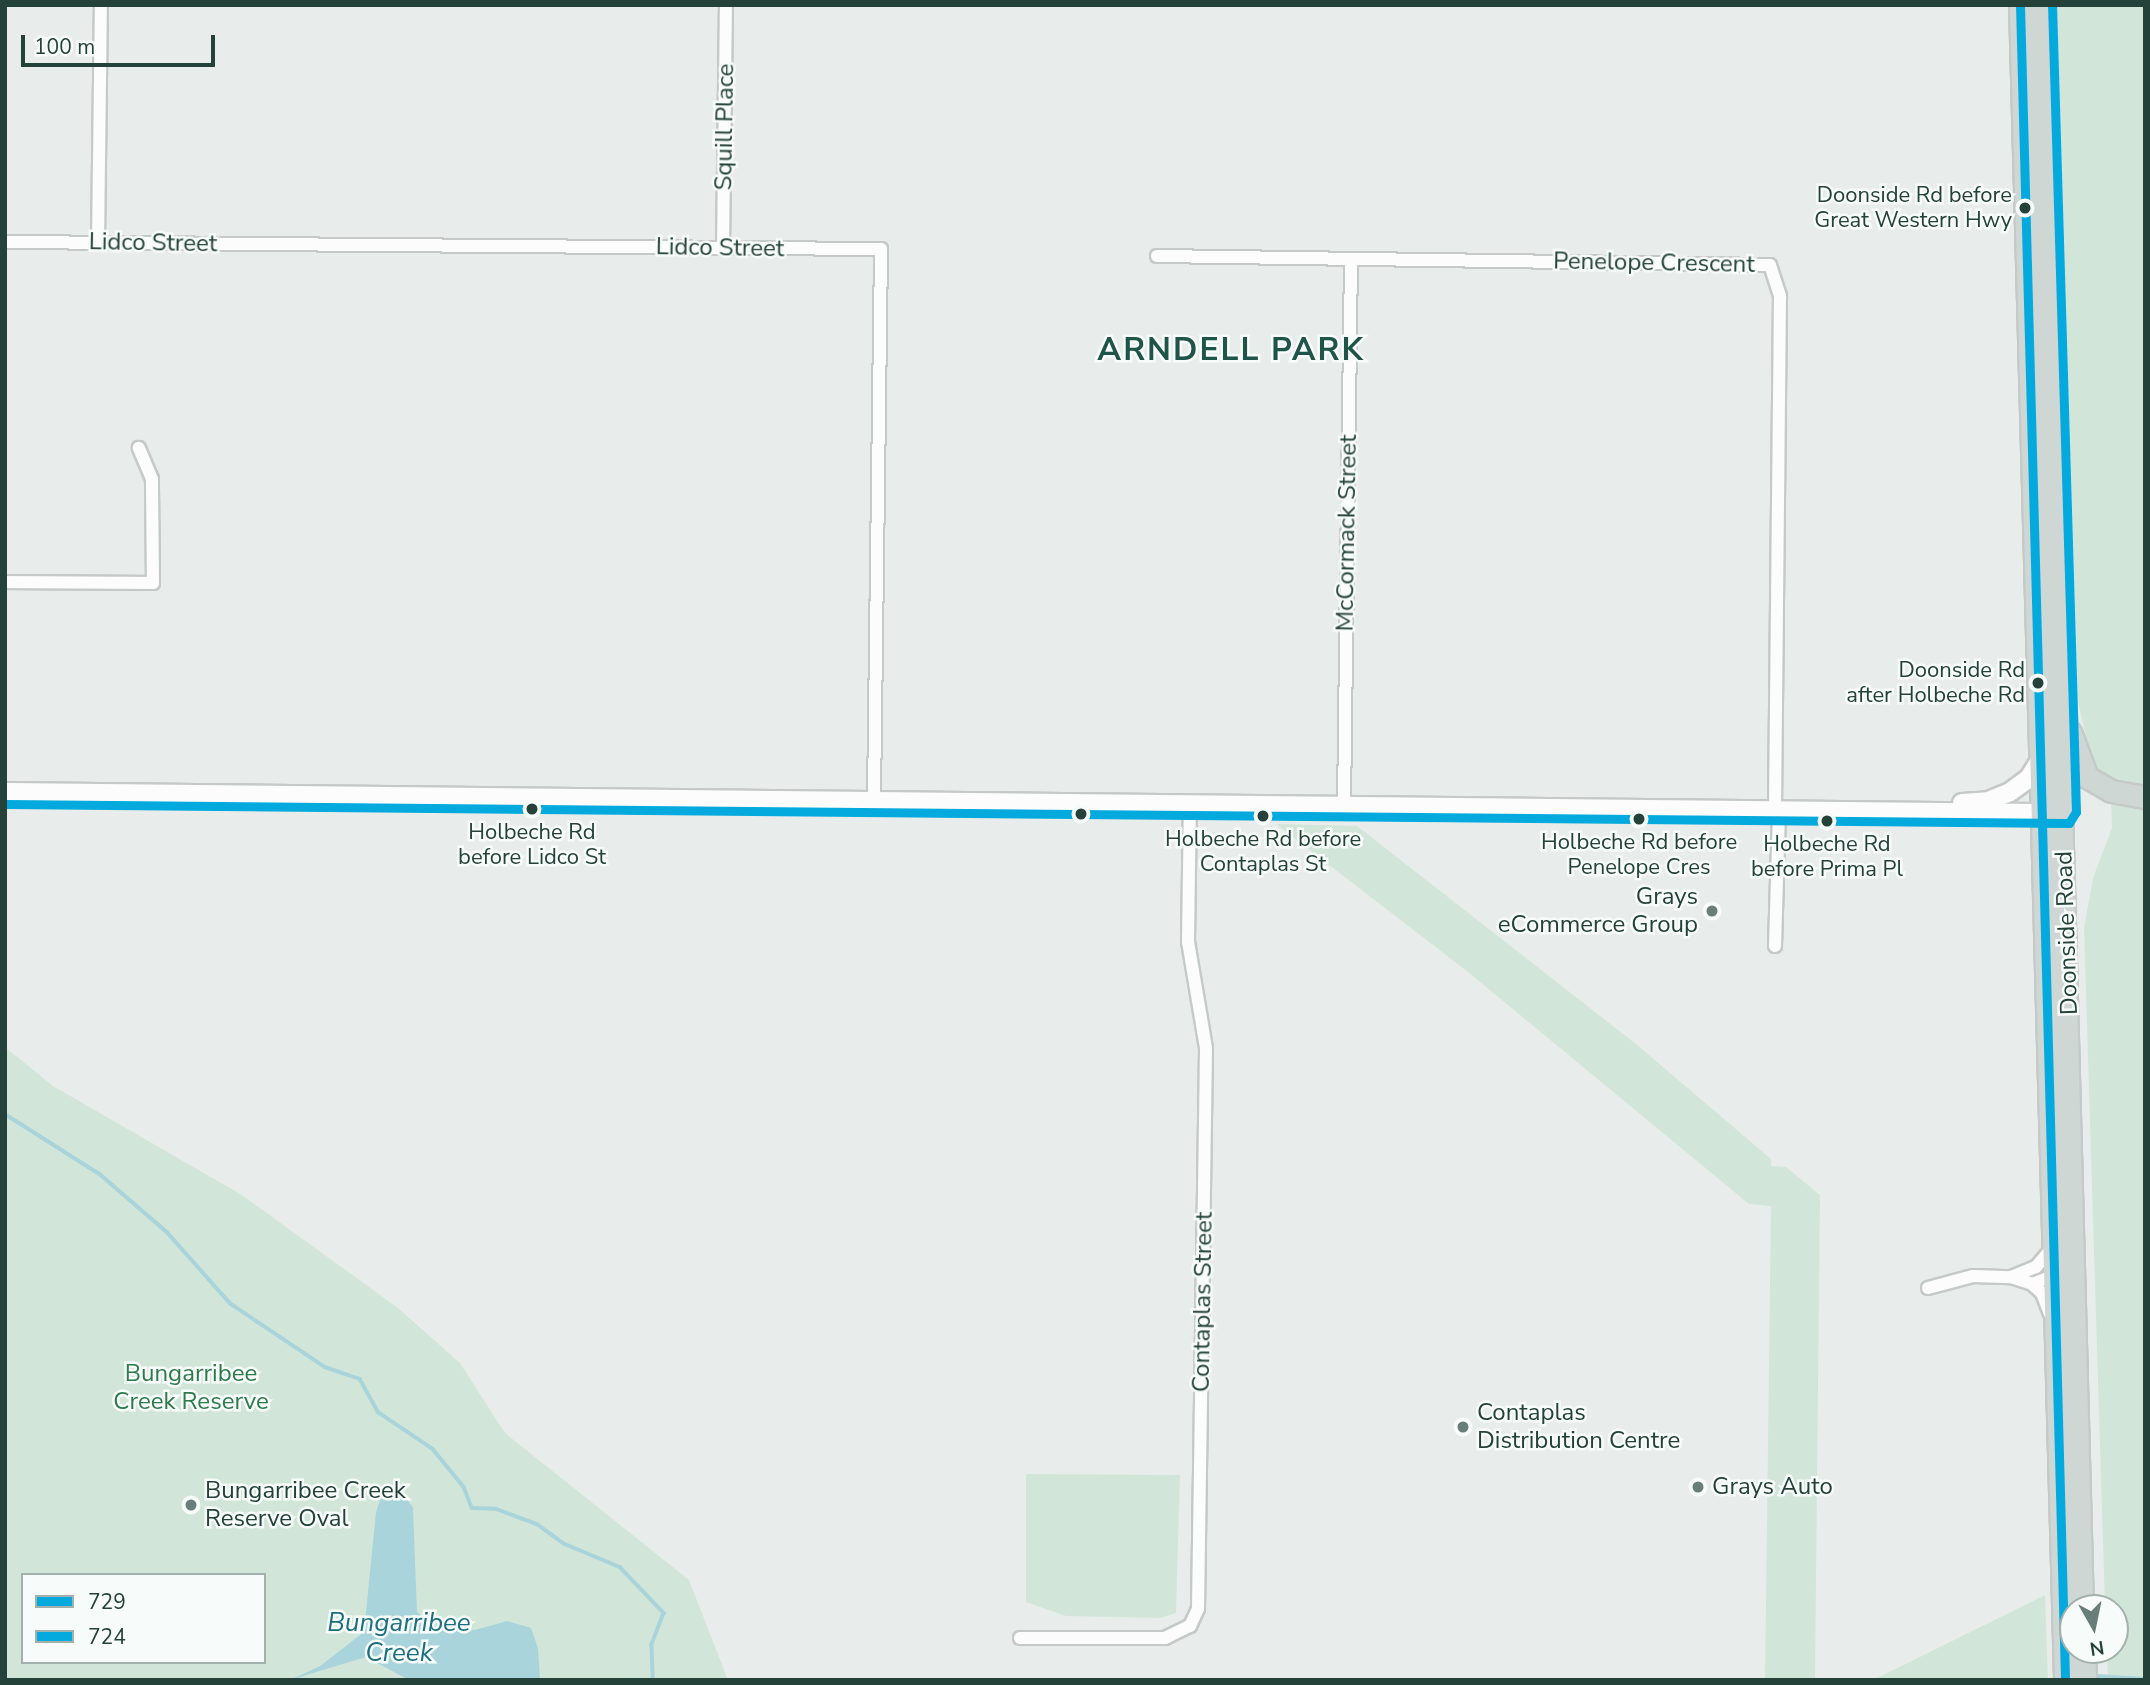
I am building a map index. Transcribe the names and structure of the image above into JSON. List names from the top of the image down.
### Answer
{
  "streets": {
    "main road": ["Doonside Road"],
    "street": [
      "Squill Place",
      "Lidco Street",
      "Penelope Crescent",
      "McCormack Street",
      "Contaplas Street"
    ]
  },
  "crossings": [
    ["Squill Place", "Lidco Street"],
    ["Penelope Crescent", "McCormack Street"]
  ],
  "districts": ["ARNDELL PARK"],
  "water": ["Bungarribee Creek"],
  "parks": ["Bungarribee Creek Reserve"],
  "places": [
    "Doonside Rd before Great Western Hwy",
    "Doonside Rd after Holbeche Rd",
    "Holbeche Rd before Lidco St",
    "Holbeche Rd before Contaplas St",
    "Holbeche Rd before Penelope Cres",
    "Holbeche Rd before Prima Pl",
    "Grays eCommerce Group",
    "Contaplas Distribution Centre",
    "Grays Auto",
    "Bungarribee Creek Reserve Oval"
  ],
  "lines": ["transit line 729", "transit line 724"],
  "legend": ["729", "724"],
  "scale_bar": "100 m",
  "north": "bottom"
}
